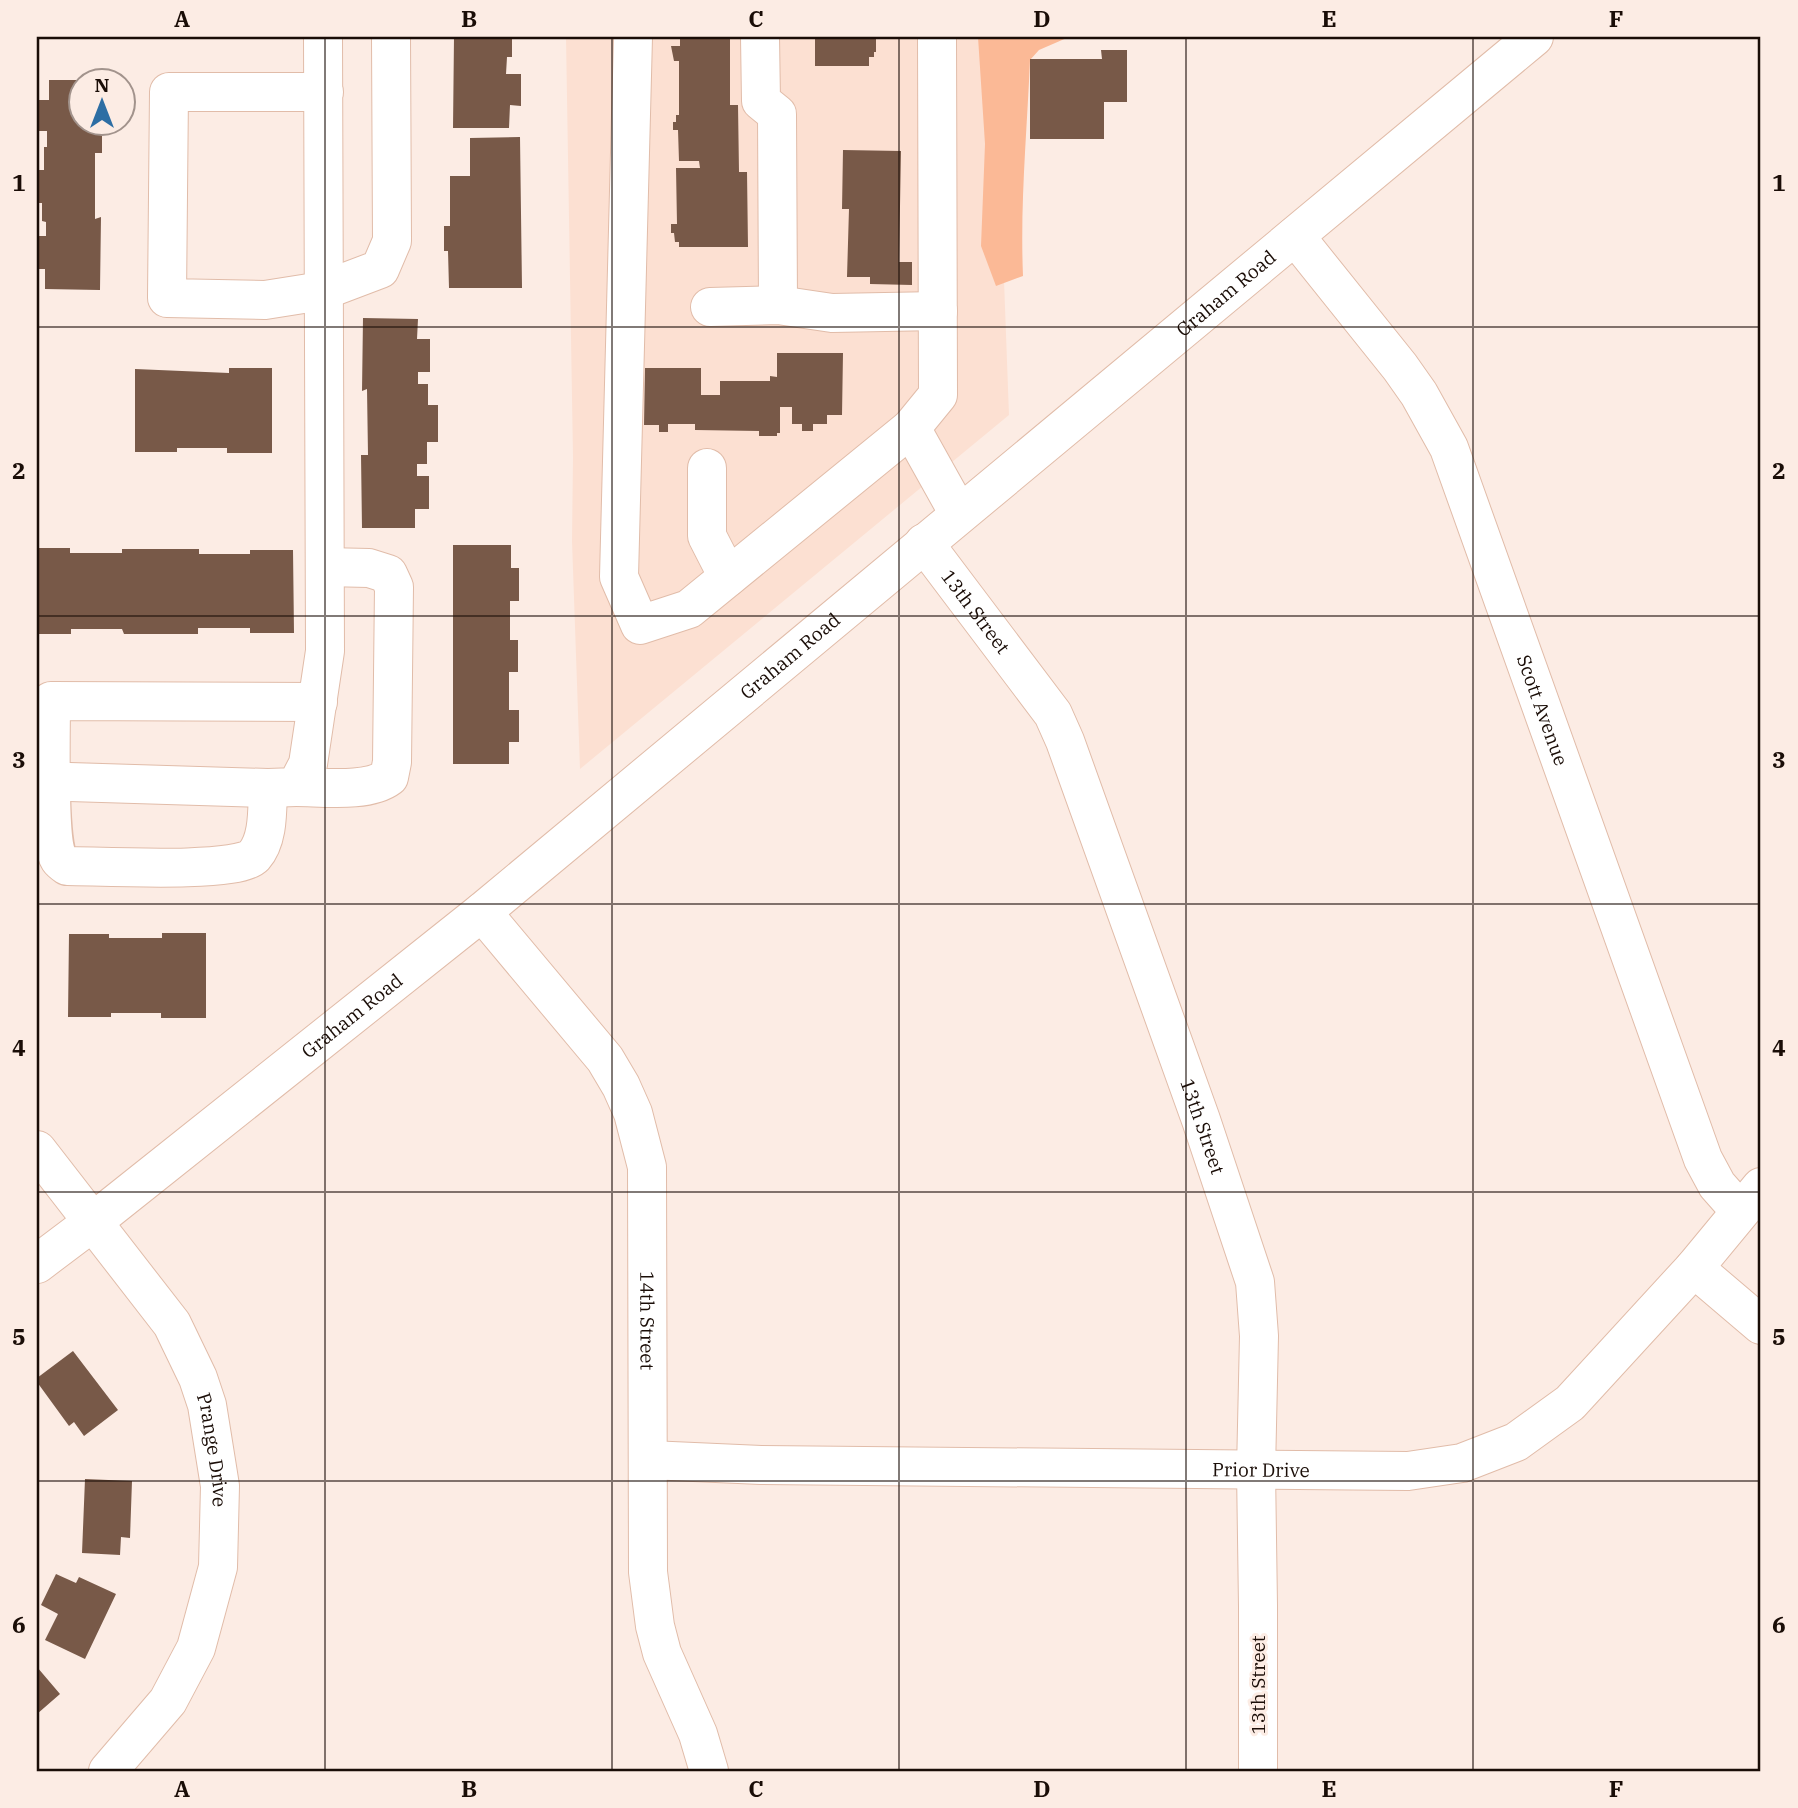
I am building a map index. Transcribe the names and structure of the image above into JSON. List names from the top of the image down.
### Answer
{
  "streets": {
    "street": [
      "Graham Road",
      "13th Street",
      "Scott Avenue",
      "14th Street",
      "Prange Drive",
      "Prior Drive"
    ]
  },
  "crossings": [
    ["Graham Road", "13th Street"],
    ["Graham Road", "Scott Avenue"],
    ["Graham Road", "14th Street"],
    ["Graham Road", "Prange Drive"],
    ["13th Street", "Prior Drive"],
    ["Scott Avenue", "Prior Drive"],
    ["14th Street", "Prior Drive"]
  ],
  "north": "top",
  "grid": {
    "columns": [
      "A",
      "B",
      "C",
      "D",
      "E",
      "F"
    ],
    "rows": [
      "1",
      "2",
      "3",
      "4",
      "5",
      "6"
    ]
  }
}
